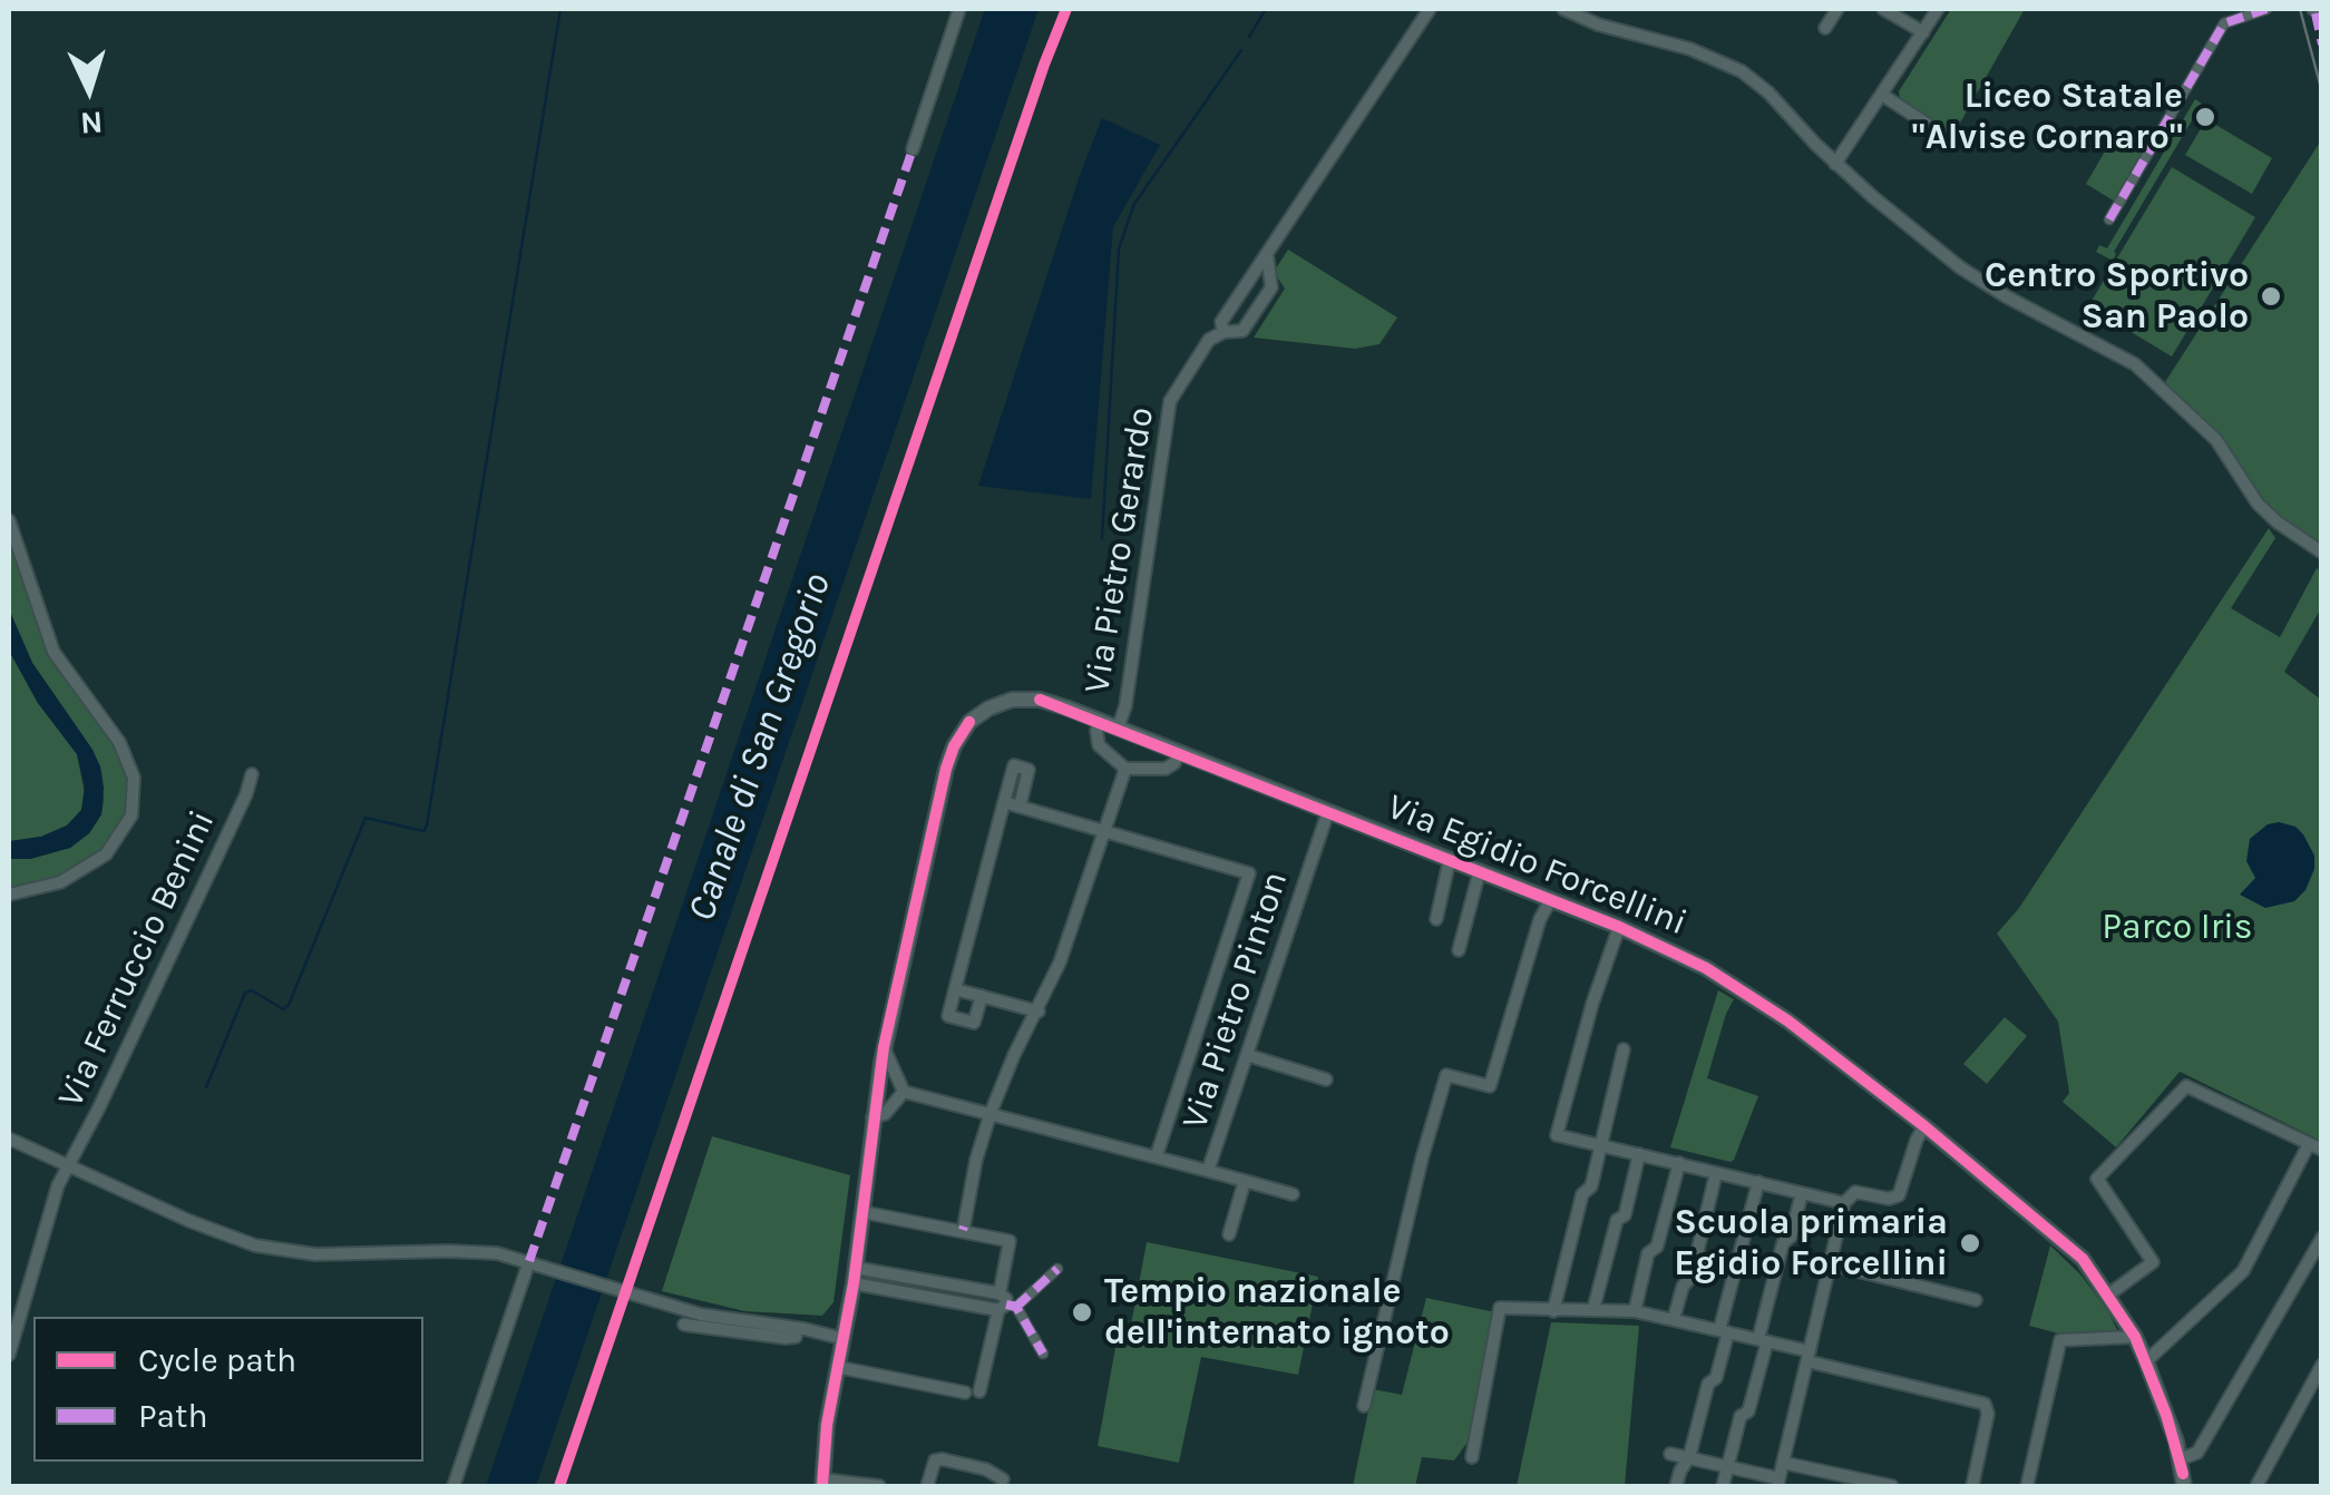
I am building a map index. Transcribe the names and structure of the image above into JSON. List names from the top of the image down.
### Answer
{
  "streets": {
    "street": [
      "Via Pietro Gerardo",
      "Via Egidio Forcellini",
      "Via Ferruccio Benini",
      "Via Pietro Pinton"
    ]
  },
  "crossings": [
    ["Via Pietro Gerardo", "Via Egidio Forcellini"],
    ["Via Egidio Forcellini", "Via Pietro Pinton"]
  ],
  "water": ["Canale di San Gregorio"],
  "parks": ["Parco Iris"],
  "places": [
    "Liceo Statale \"Alvise Cornaro\"",
    "Centro Sportivo San Paolo",
    "Scuola primaria Egidio Forcellini",
    "Tempio nazionale dell'internato ignoto"
  ],
  "legend": ["Cycle path", "Path"],
  "north": "bottom"
}
